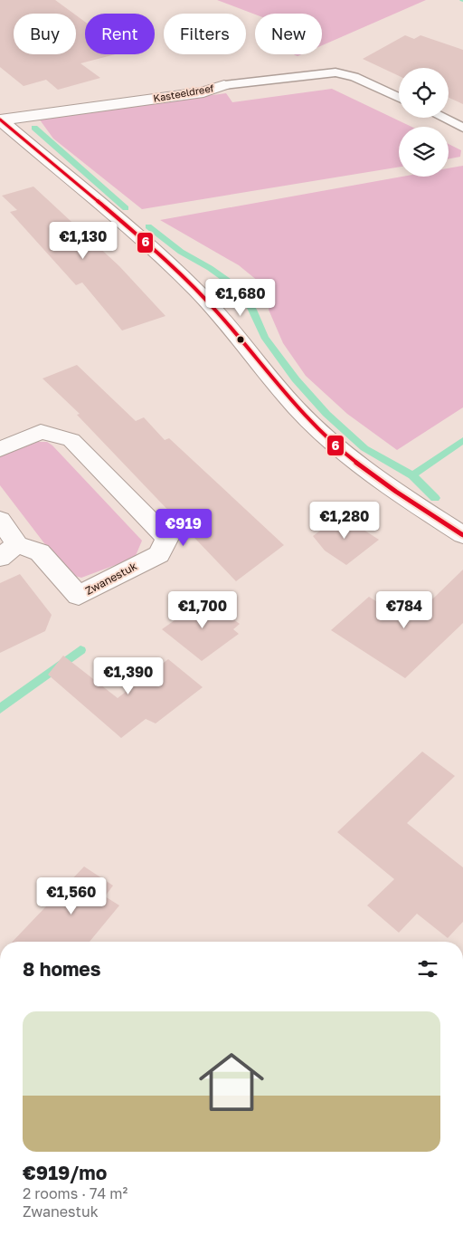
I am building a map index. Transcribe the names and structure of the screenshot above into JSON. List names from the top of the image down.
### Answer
{
  "streets": {
    "street": ["Kasteeldreef", "Zwanestuk"]
  },
  "lines": ["transit line 6"],
  "page": {
    "chip": [
      "Buy",
      "Rent",
      "Filters",
      "New"
    ],
    "price": [
      "€1,130",
      "€1,680",
      "€1,280",
      "€919",
      "€1,700",
      "€784",
      "€1,390",
      "€1,560"
    ],
    "heading": "8 homes",
    "list": [
      {
        "name": "€919/mo",
        "note": "2 rooms · 74 m² · Zwanestuk"
      }
    ]
  }
}
